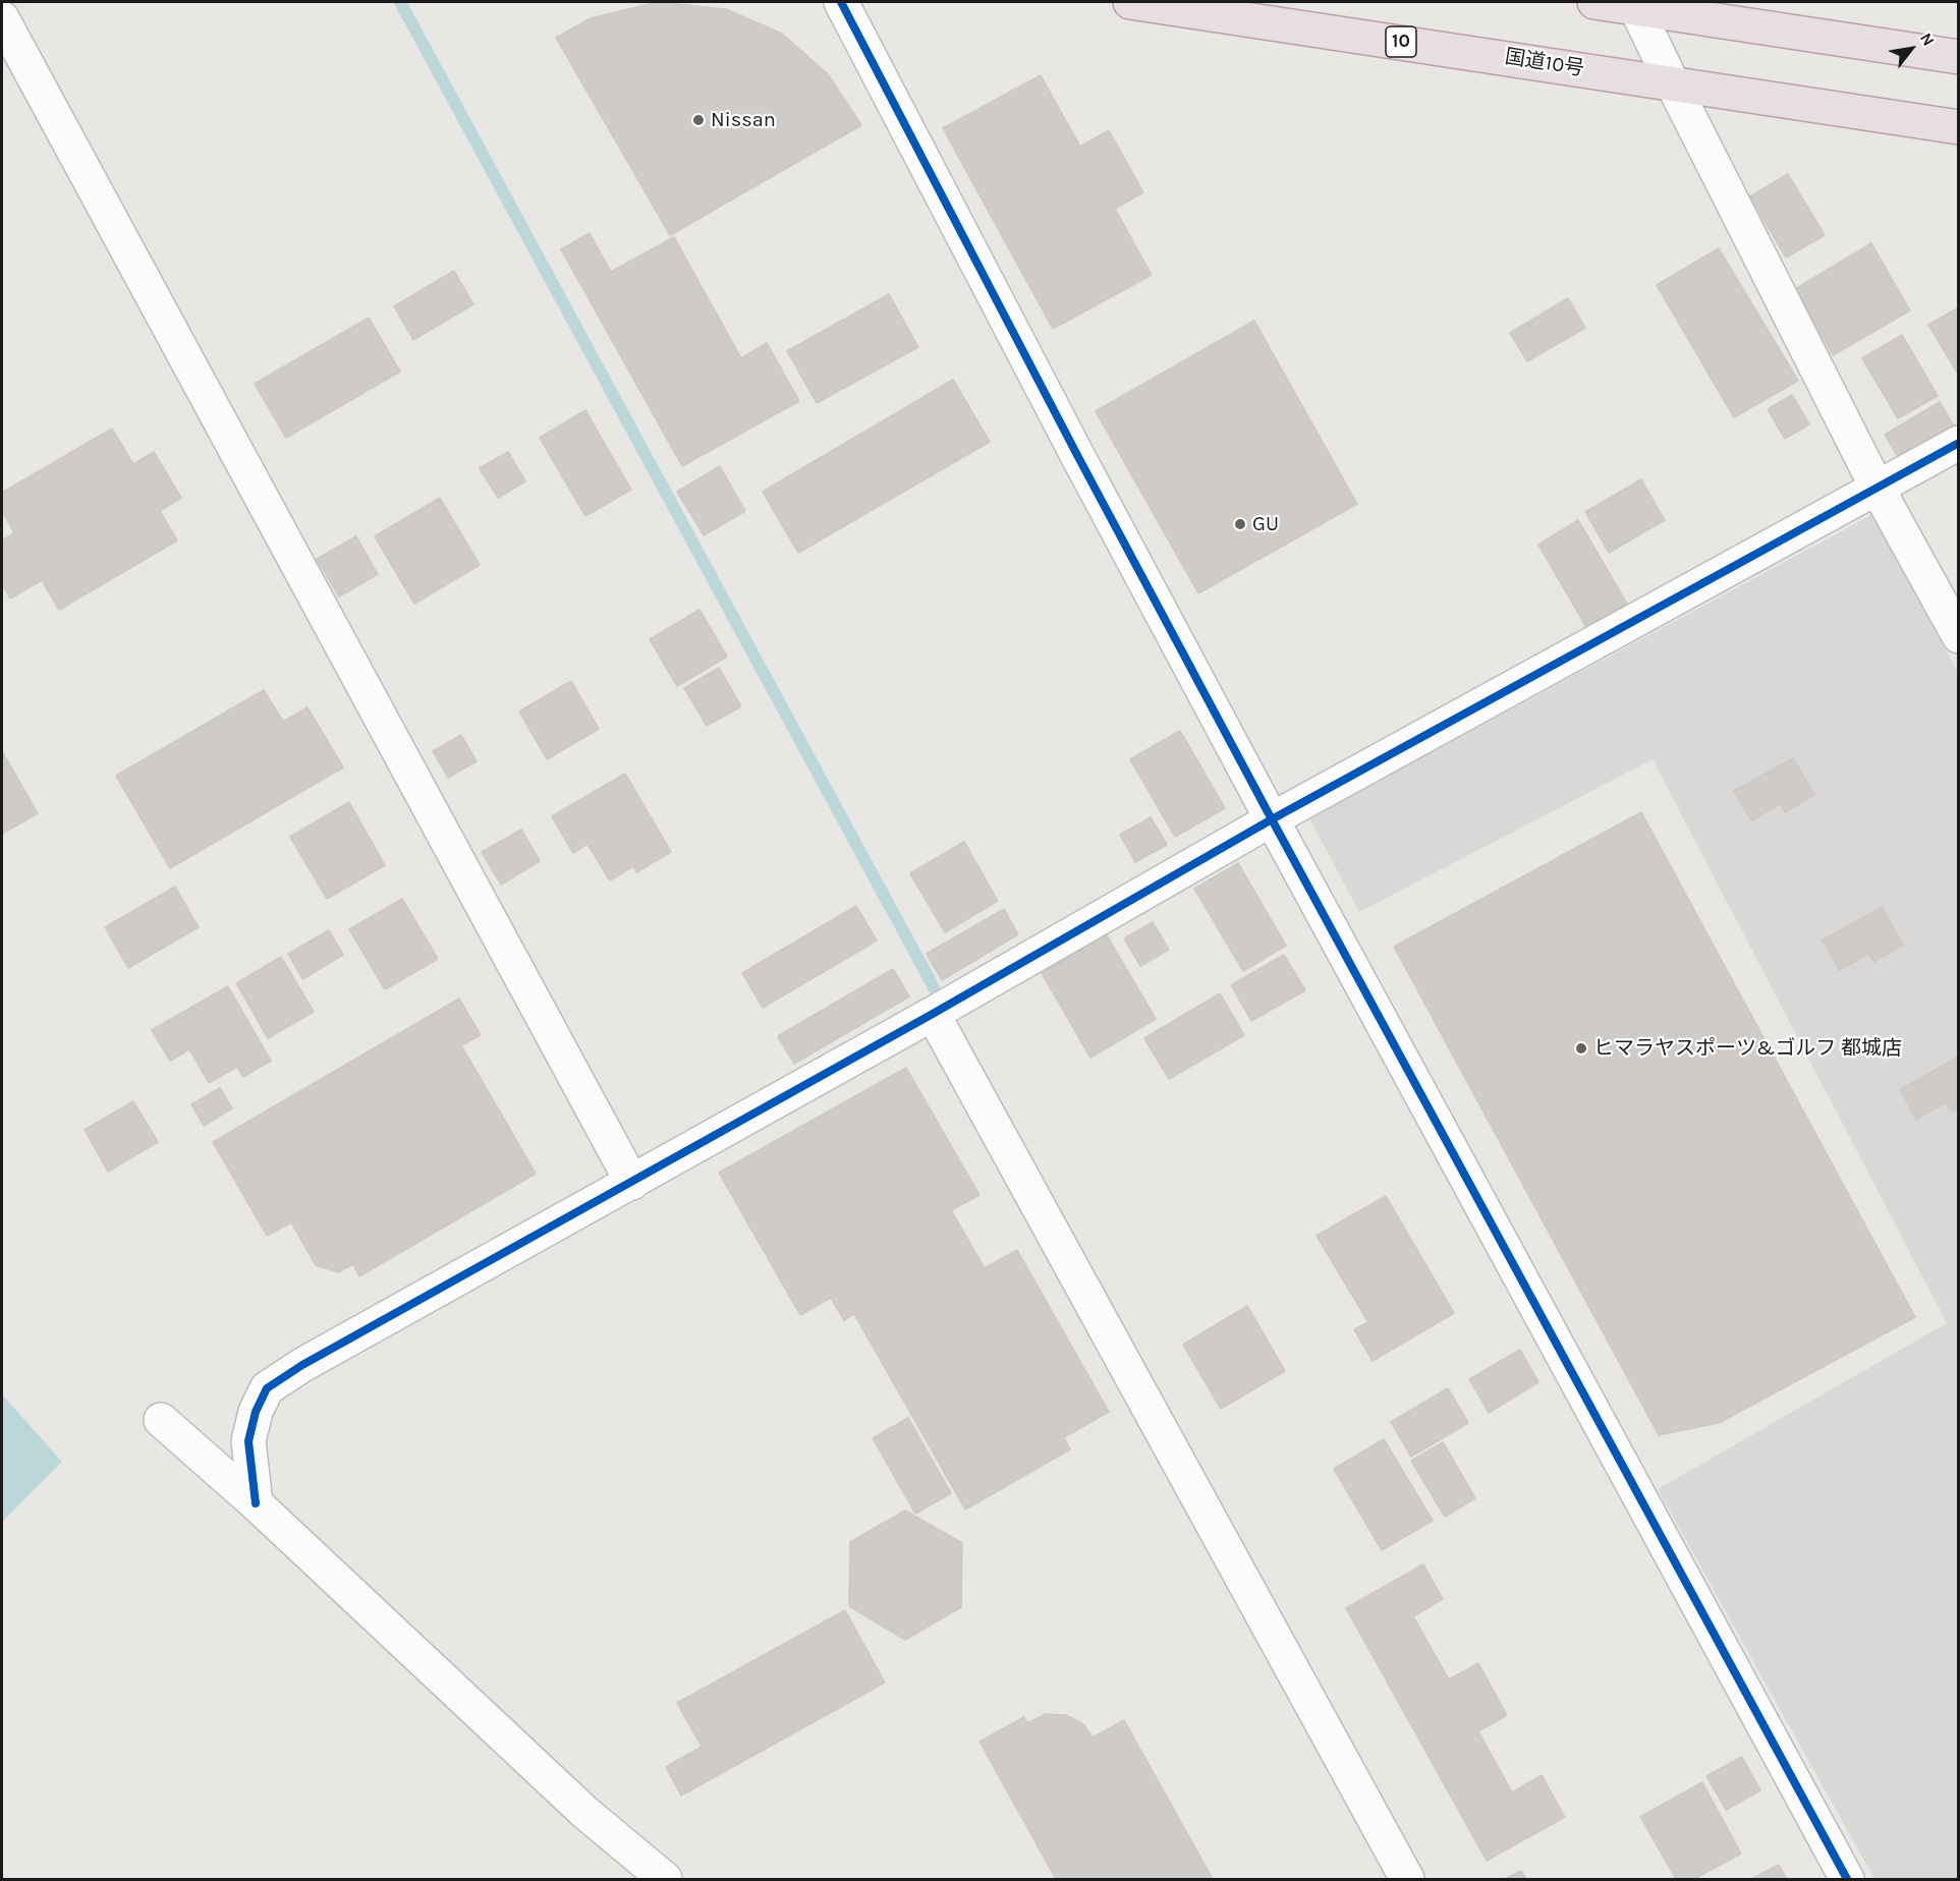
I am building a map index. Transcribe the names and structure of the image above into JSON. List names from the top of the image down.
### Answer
{
  "streets": {
    "highway": ["10", "国道10号"]
  },
  "places": ["Nissan", "GU", "ヒマラヤスポーツ&ゴルフ 都城店"],
  "north": "top right"
}
